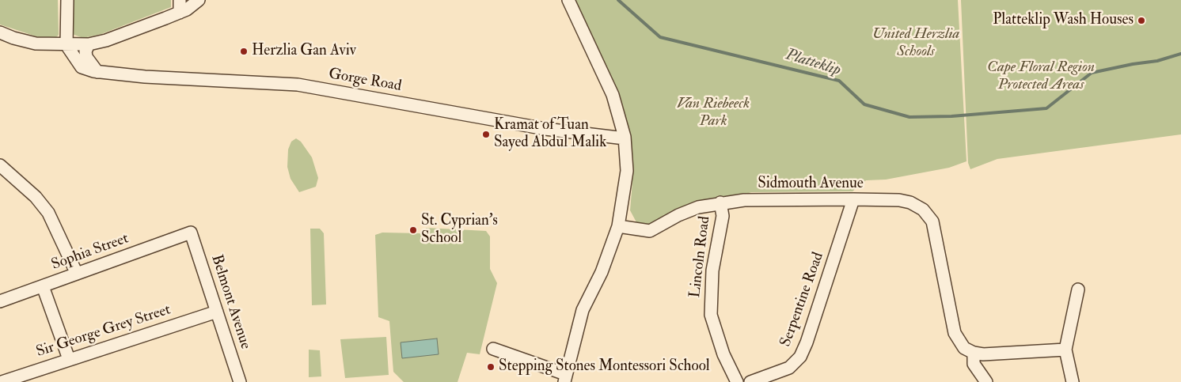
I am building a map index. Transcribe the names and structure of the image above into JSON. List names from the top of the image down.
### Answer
{
  "streets": {
    "street": [
      "Gorge Road",
      "Sidmouth Avenue",
      "Sophia Street",
      "Lincoln Road",
      "Serpentine Road",
      "Belmont Avenue",
      "Sir George Grey Street"
    ]
  },
  "crossings": [
    ["Sidmouth Avenue", "Lincoln Road"],
    ["Sidmouth Avenue", "Serpentine Road"],
    ["Sophia Street", "Belmont Avenue"],
    ["Belmont Avenue", "Sir George Grey Street"]
  ],
  "water": ["Platteklip"],
  "parks": ["United Herzlia Schools", "Cape Floral Region Protected Areas", "Van Riebeeck Park"],
  "places": [
    "Platteklip Wash Houses",
    "Herzlia Gan Aviv",
    "Kramat of Tuan Sayed Abdul Malik",
    "St. Cyprian's School",
    "Stepping Stones Montessori School"
  ]
}
